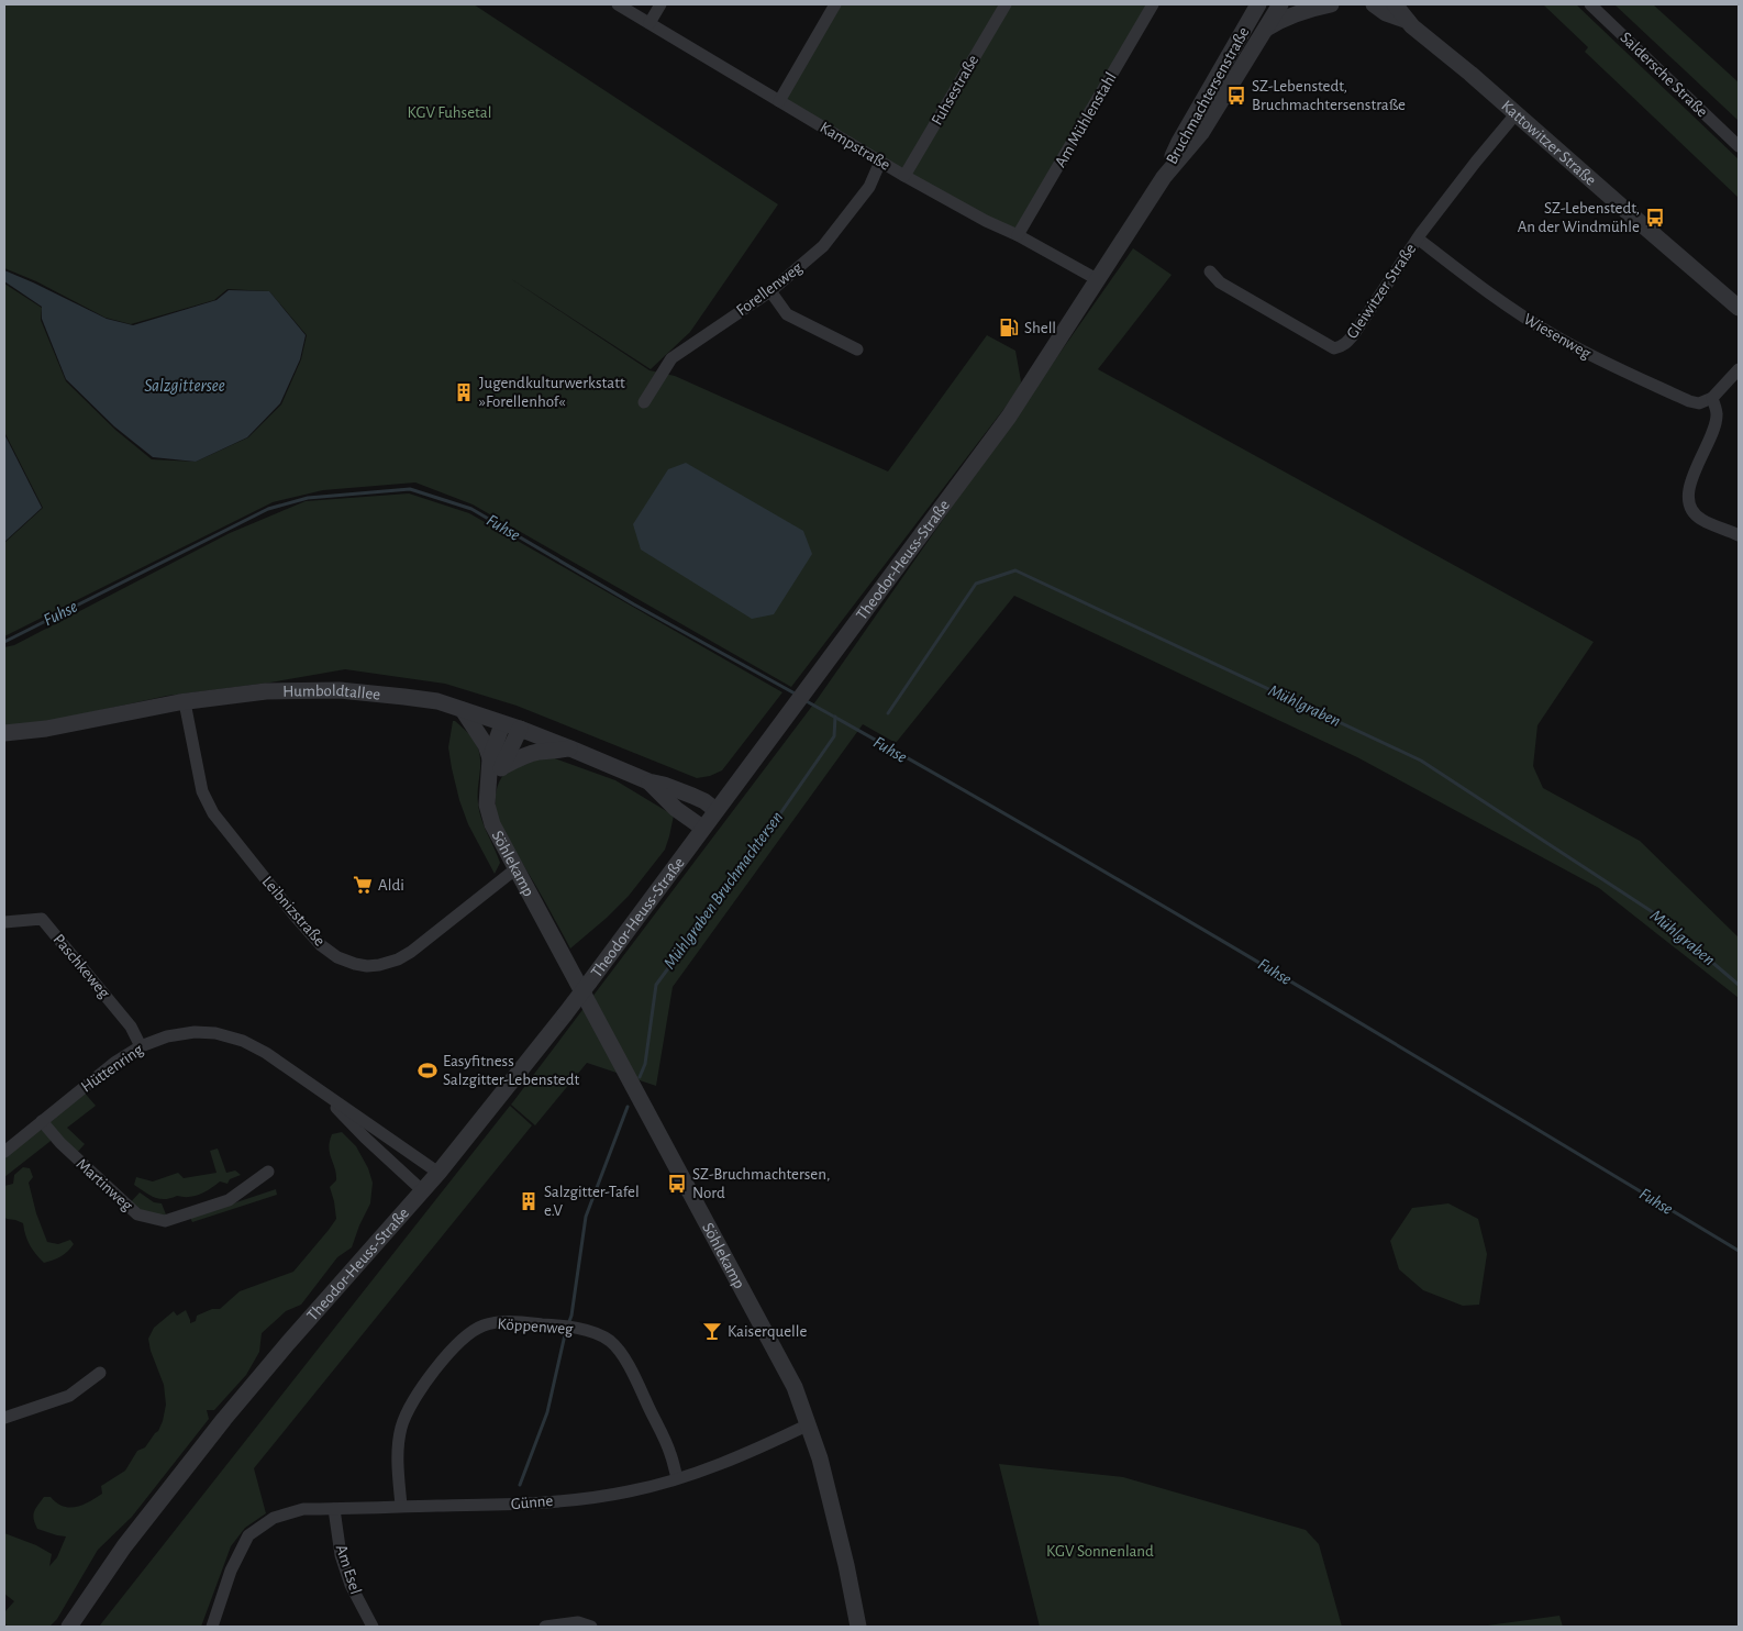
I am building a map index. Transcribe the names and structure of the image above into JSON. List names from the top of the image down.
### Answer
{
  "streets": {
    "street": [
      "Saldersche Straße",
      "Fuhsestraße",
      "Bruchmachtersenstraße",
      "Am Mühlenstahl",
      "Kattowitzer Straße",
      "Kampstraße",
      "Forellenweg",
      "Gleiwitzer Straße",
      "Wiesenweg",
      "Theodor-Heuss-Straße",
      "Humboldtallee",
      "Söhlekamp",
      "Leibnizstraße",
      "Paschkeweg",
      "Hüttenring",
      "Martinweg",
      "Köppenweg",
      "Günne",
      "Am Esel"
    ]
  },
  "crossings": [
    ["Fuhsestraße", "Kampstraße"],
    ["Bruchmachtersenstraße", "Theodor-Heuss-Straße"],
    ["Am Mühlenstahl", "Kampstraße"],
    ["Kattowitzer Straße", "Gleiwitzer Straße"],
    ["Kampstraße", "Forellenweg"],
    ["Kampstraße", "Theodor-Heuss-Straße"],
    ["Gleiwitzer Straße", "Wiesenweg"],
    ["Theodor-Heuss-Straße", "Humboldtallee"],
    ["Theodor-Heuss-Straße", "Hüttenring"],
    ["Humboldtallee", "Söhlekamp"],
    ["Humboldtallee", "Leibnizstraße"],
    ["Söhlekamp", "Leibnizstraße"],
    ["Söhlekamp", "Günne"],
    ["Paschkeweg", "Hüttenring"],
    ["Hüttenring", "Martinweg"],
    ["Köppenweg", "Günne"],
    ["Günne", "Am Esel"]
  ],
  "water": [
    "Salzgittersee",
    "Fuhse",
    "Mühlgraben",
    "Mühlgraben Bruchmachtersen"
  ],
  "parks": ["KGV Fuhsetal", "KGV Sonnenland"],
  "places": {
    "bus stop": ["SZ-Lebenstedt, Bruchmachtersenstraße", "SZ-Lebenstedt, An der Windmühle", "SZ-Bruchmachtersen, Nord"],
    "fuel station": ["Shell"],
    "building": ["Jugendkulturwerkstatt »Forellenhof«", "Salzgitter-Tafel e.V"],
    "supermarket": ["Aldi"],
    "sports": ["Easyfitness Salzgitter-Lebenstedt"],
    "bar": ["Kaiserquelle"]
  }
}
